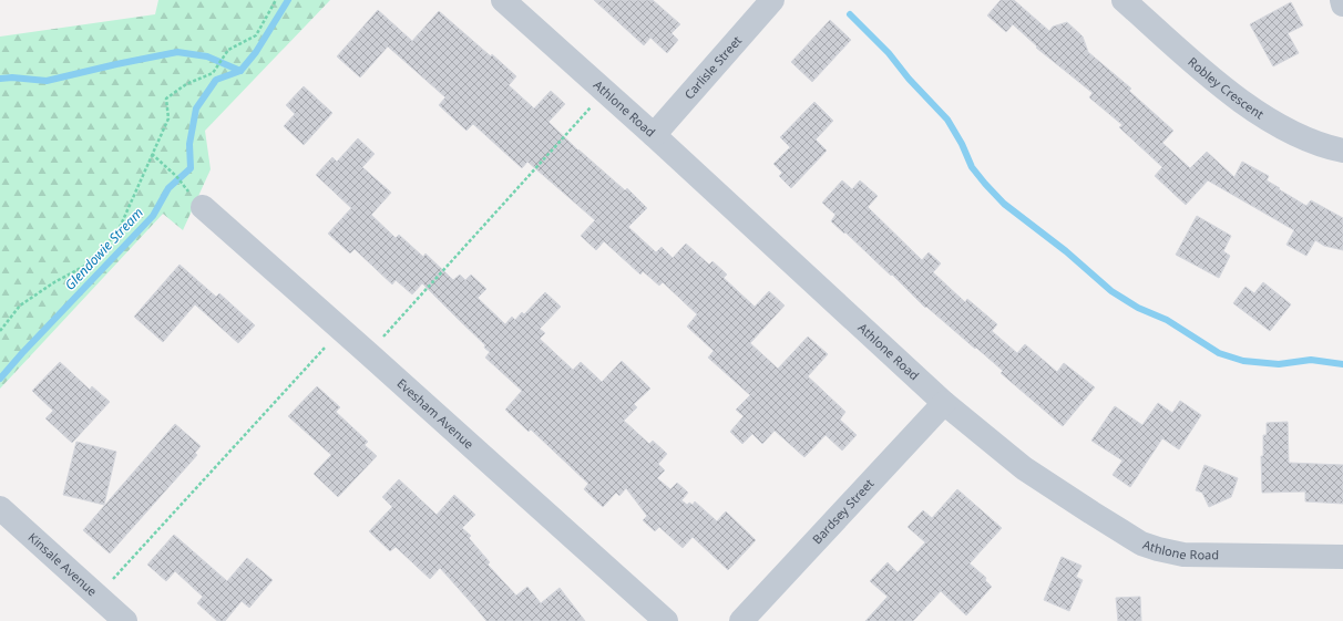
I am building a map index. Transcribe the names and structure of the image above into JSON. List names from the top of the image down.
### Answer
{
  "streets": {
    "street": [
      "Carlisle Street",
      "Robley Crescent",
      "Athlone Road",
      "Evesham Avenue",
      "Bardsey Street",
      "Kinsale Avenue"
    ]
  },
  "crossings": [
    ["Carlisle Street", "Athlone Road"],
    ["Athlone Road", "Bardsey Street"]
  ],
  "water": ["Glendowie Stream"]
}
